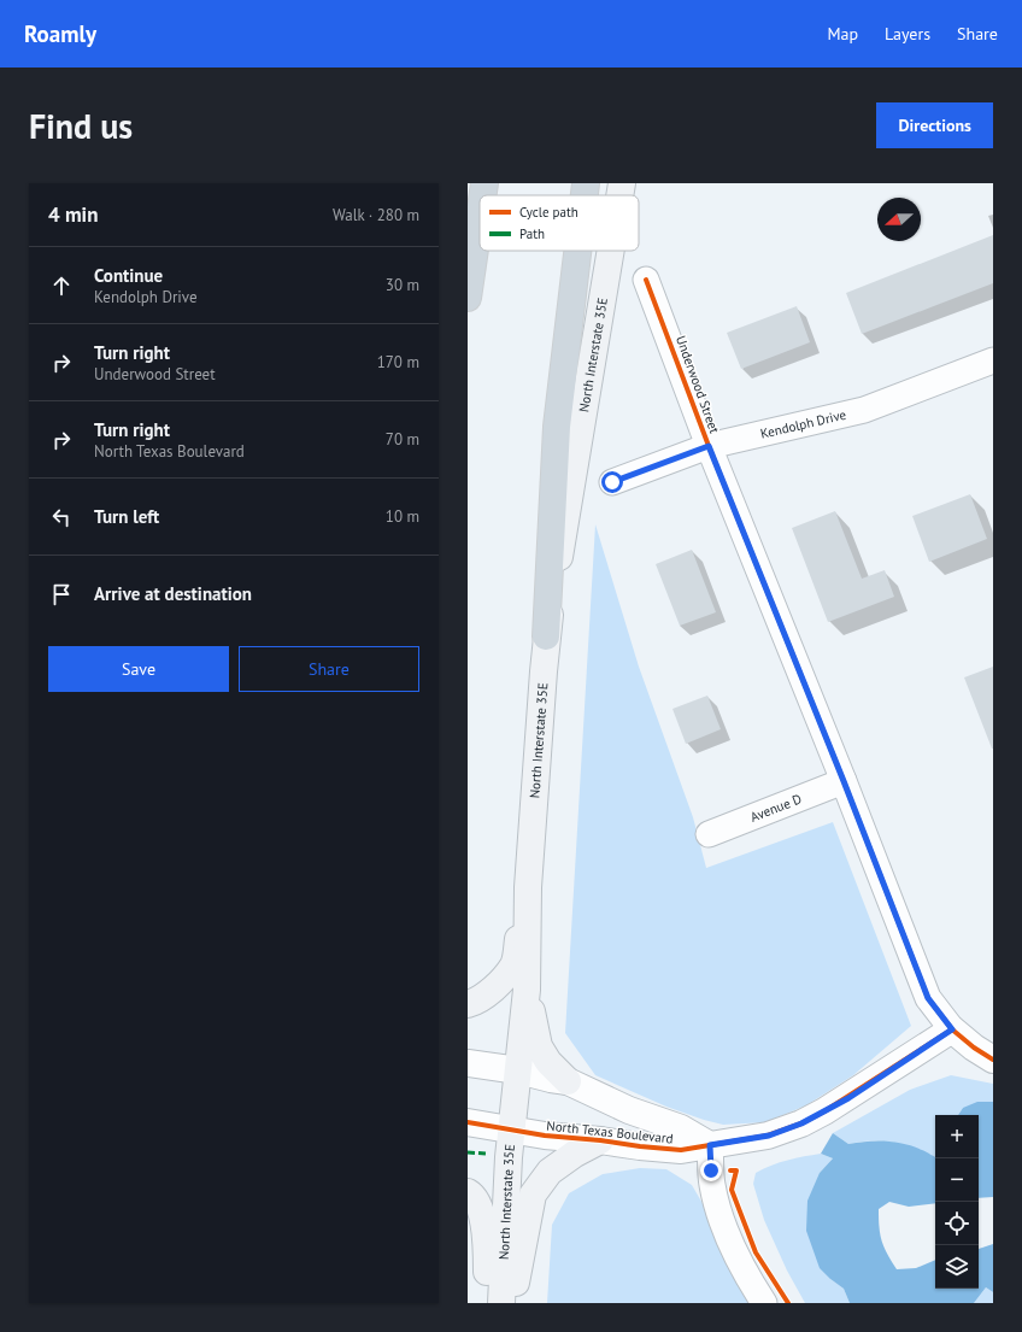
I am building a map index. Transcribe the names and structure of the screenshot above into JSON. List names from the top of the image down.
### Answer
{
  "streets": {
    "main road": ["North Interstate 35E"],
    "street": [
      "Underwood Street",
      "Kendolph Drive",
      "Avenue D",
      "North Texas Boulevard"
    ]
  },
  "crossings": [
    ["North Interstate 35E", "North Texas Boulevard"],
    ["Underwood Street", "Kendolph Drive"],
    ["Underwood Street", "Avenue D"],
    ["Underwood Street", "North Texas Boulevard"]
  ],
  "legend": ["Cycle path", "Path"],
  "north": "left",
  "page": {
    "header": "Roamly",
    "nav": ["Map", "Layers", "Share"],
    "buttons": [
      "Directions",
      ["Save", "Share"]
    ],
    "title": "Find us",
    "heading": ["4 min", "Walk · 280 m"],
    "list": [
      ["Continue", "Kendolph Drive", "30 m"],
      ["Turn right", "Underwood Street", "170 m"],
      ["Turn right", "North Texas Boulevard", "70 m"],
      ["Turn left", "10 m"],
      "Arrive at destination"
    ],
    "map_buttons": ["+", "−"]
  }
}
